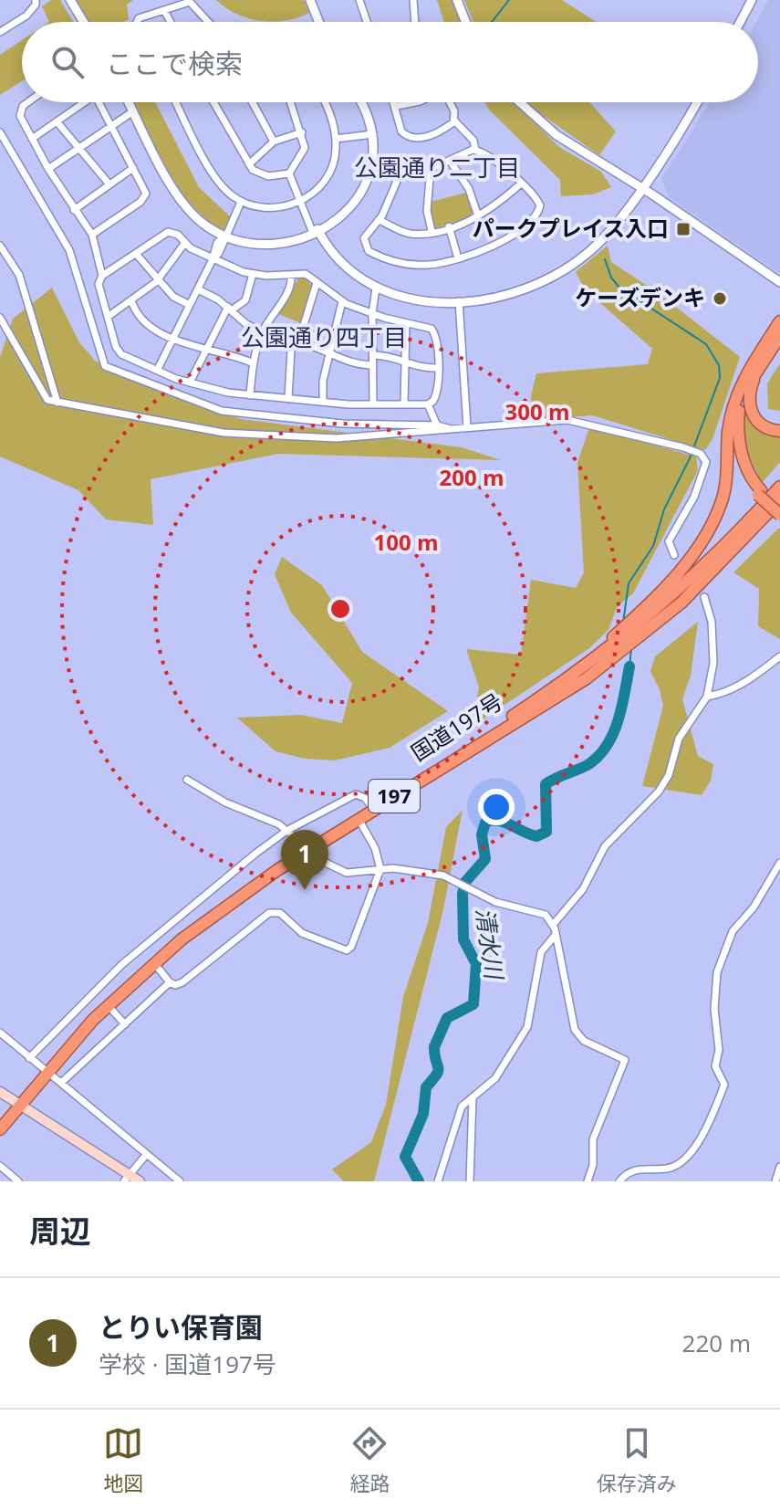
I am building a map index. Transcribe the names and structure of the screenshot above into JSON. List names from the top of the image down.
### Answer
{
  "streets": {
    "highway": ["国道197号", "197"]
  },
  "districts": ["公園通り二丁目", "公園通り四丁目"],
  "water": ["清水川"],
  "places": {
    "transit": ["パークプレイス入口"],
    "other": ["ケーズデンキ"]
  },
  "page": {
    "search": "ここで検索",
    "pins": "1",
    "heading": "周辺",
    "list": [
      {
        "mark": "1",
        "name": "とりい保育園",
        "note": "学校 · 国道197号",
        "value": "220 m"
      }
    ],
    "nav": ["地図", "経路", "保存済み"]
  },
  "rings": ["300 m", "200 m", "100 m"]
}
